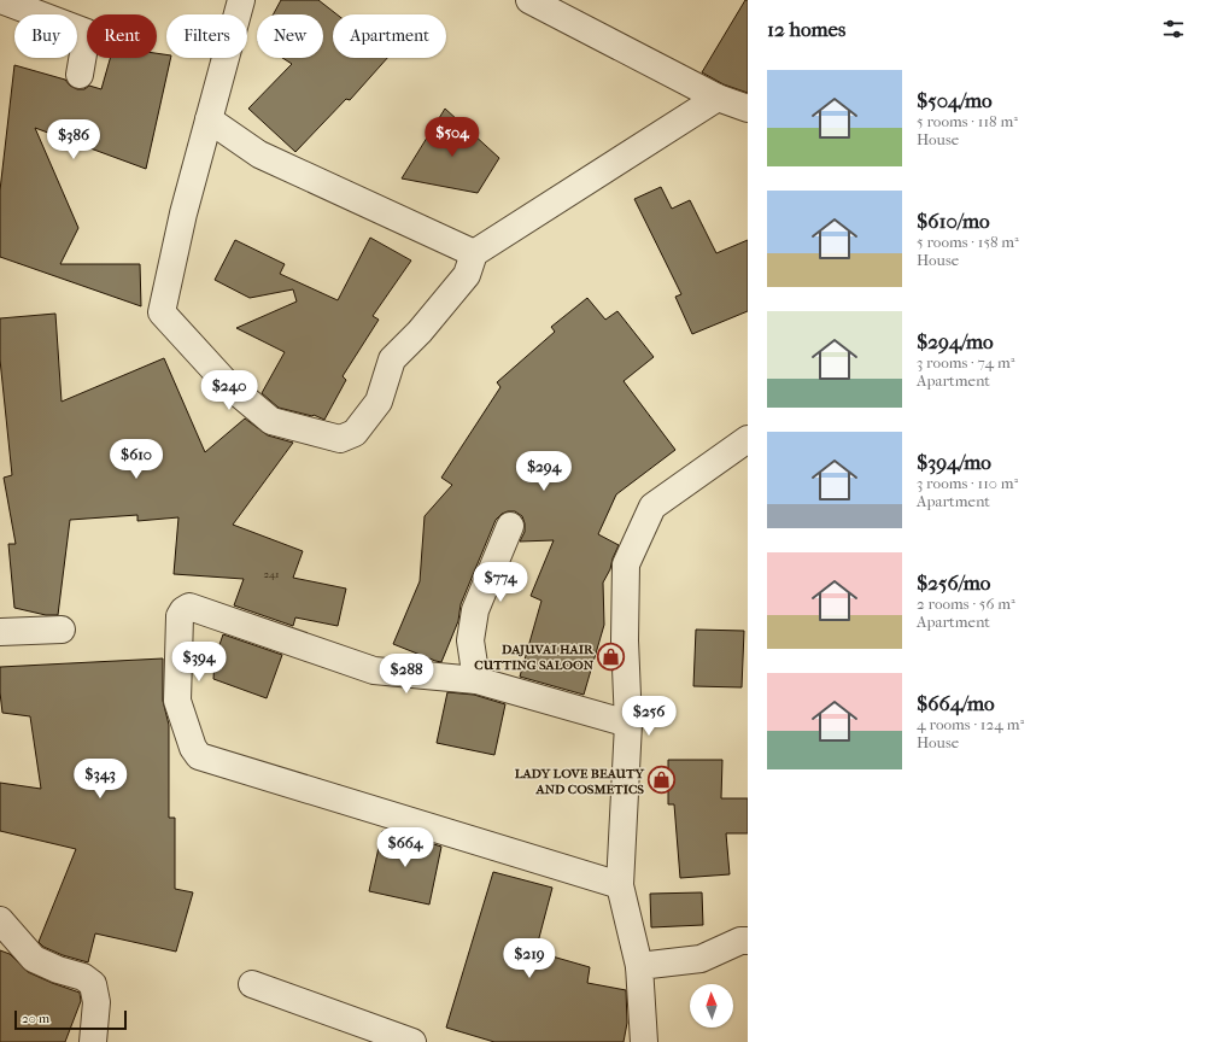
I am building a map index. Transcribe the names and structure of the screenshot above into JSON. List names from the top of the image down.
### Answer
{
  "places": {
    "shop": ["DAJUVAI HAIR CUTTING SALOON", "LADY LOVE BEAUTY AND COSMETICS"]
  },
  "house_numbers": ["241"],
  "scale_bar": "20 m",
  "north": "top",
  "page": {
    "heading": "12 homes",
    "chip": [
      "Buy",
      "Rent",
      "Filters",
      "New",
      "Apartment"
    ],
    "list": [
      {
        "name": "$504/mo",
        "note": "5 rooms · 118 m² · House"
      },
      {
        "name": "$610/mo",
        "note": "5 rooms · 158 m² · House"
      },
      {
        "name": "$294/mo",
        "note": "3 rooms · 74 m² · Apartment"
      },
      {
        "name": "$394/mo",
        "note": "3 rooms · 110 m² · Apartment"
      },
      {
        "name": "$256/mo",
        "note": "2 rooms · 56 m² · Apartment"
      },
      {
        "name": "$664/mo",
        "note": "4 rooms · 124 m² · House"
      }
    ],
    "price": [
      "$504",
      "$386",
      "$240",
      "$610",
      "$294",
      "$774",
      "$394",
      "$288",
      "$256",
      "$343",
      "$664",
      "$219"
    ],
    "scale": "20 m"
  }
}
